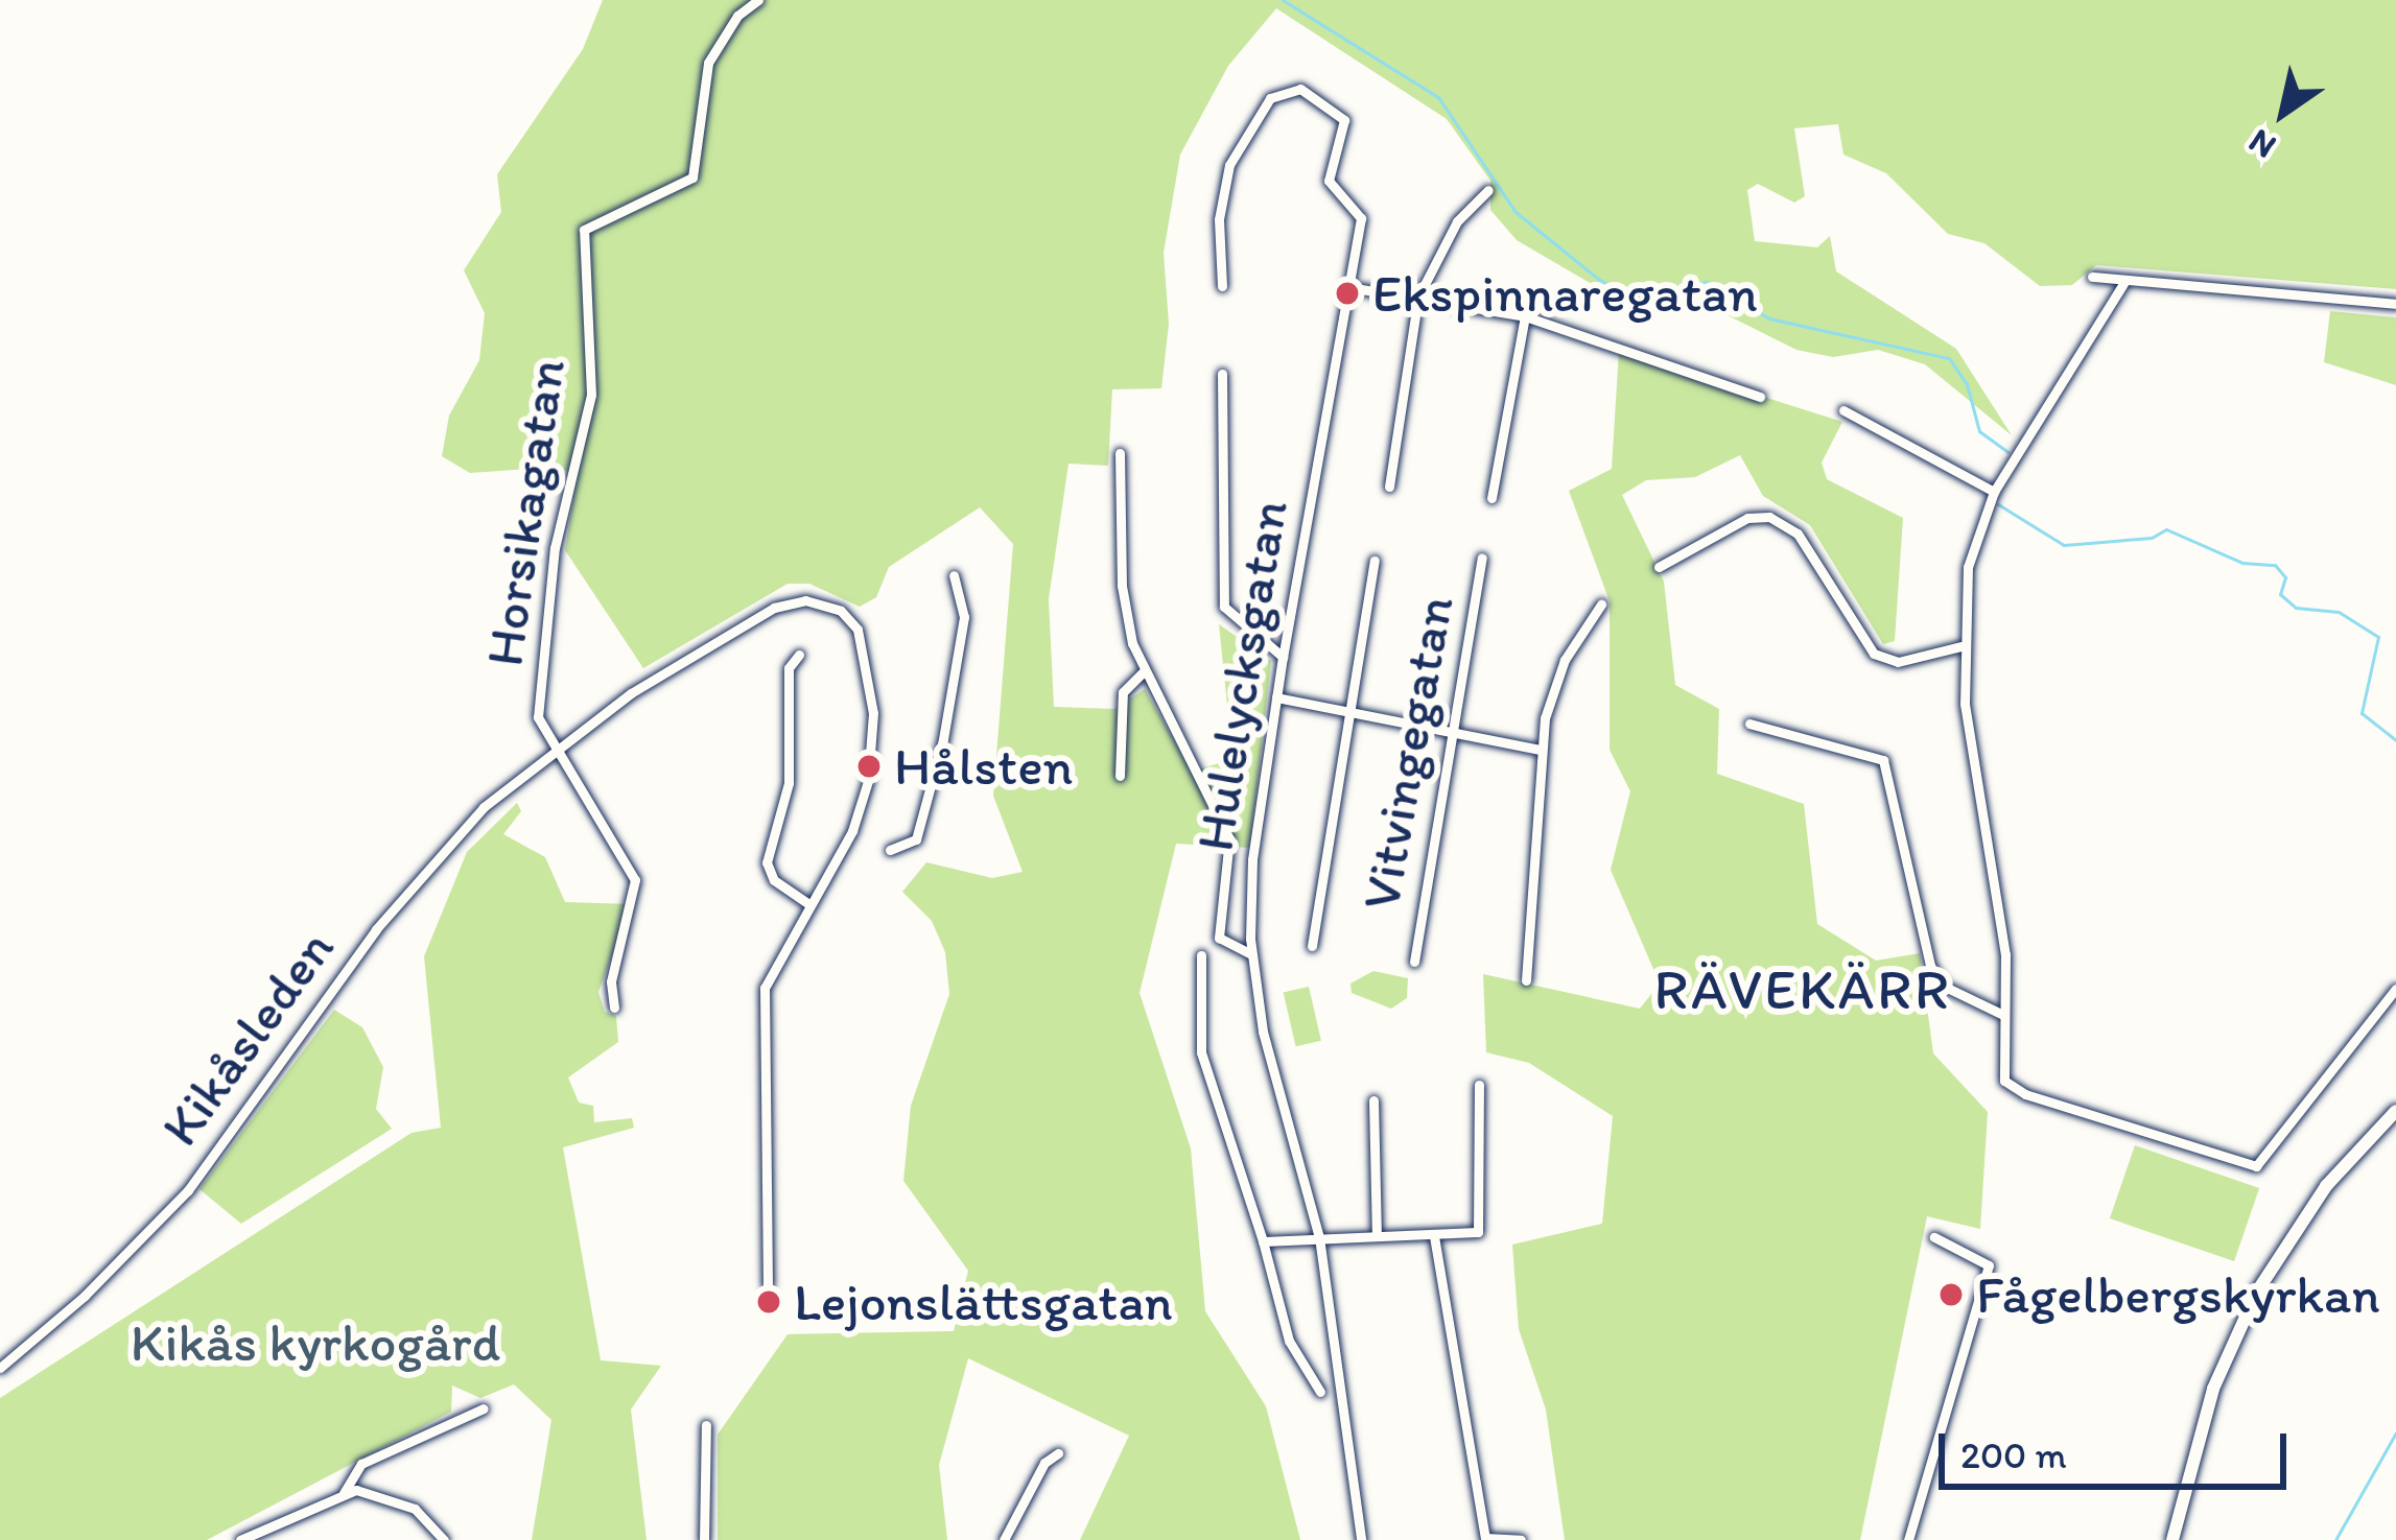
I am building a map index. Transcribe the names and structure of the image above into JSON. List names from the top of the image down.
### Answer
{
  "streets": {
    "street": [
      "Horsikagatan",
      "Hulelycksgatan",
      "Vitvingegatan",
      "Kikåsleden"
    ]
  },
  "crossings": [
    ["Horsikagatan", "Kikåsleden"]
  ],
  "districts": ["RÄVEKÄRR"],
  "parks": ["Kikås kyrkogård"],
  "places": [
    "Ekspinnaregatan",
    "Hålsten",
    "Fågelbergskyrkan",
    "Lejonslättsgatan"
  ],
  "scale_bar": "200 m",
  "north": "bottom left"
}
